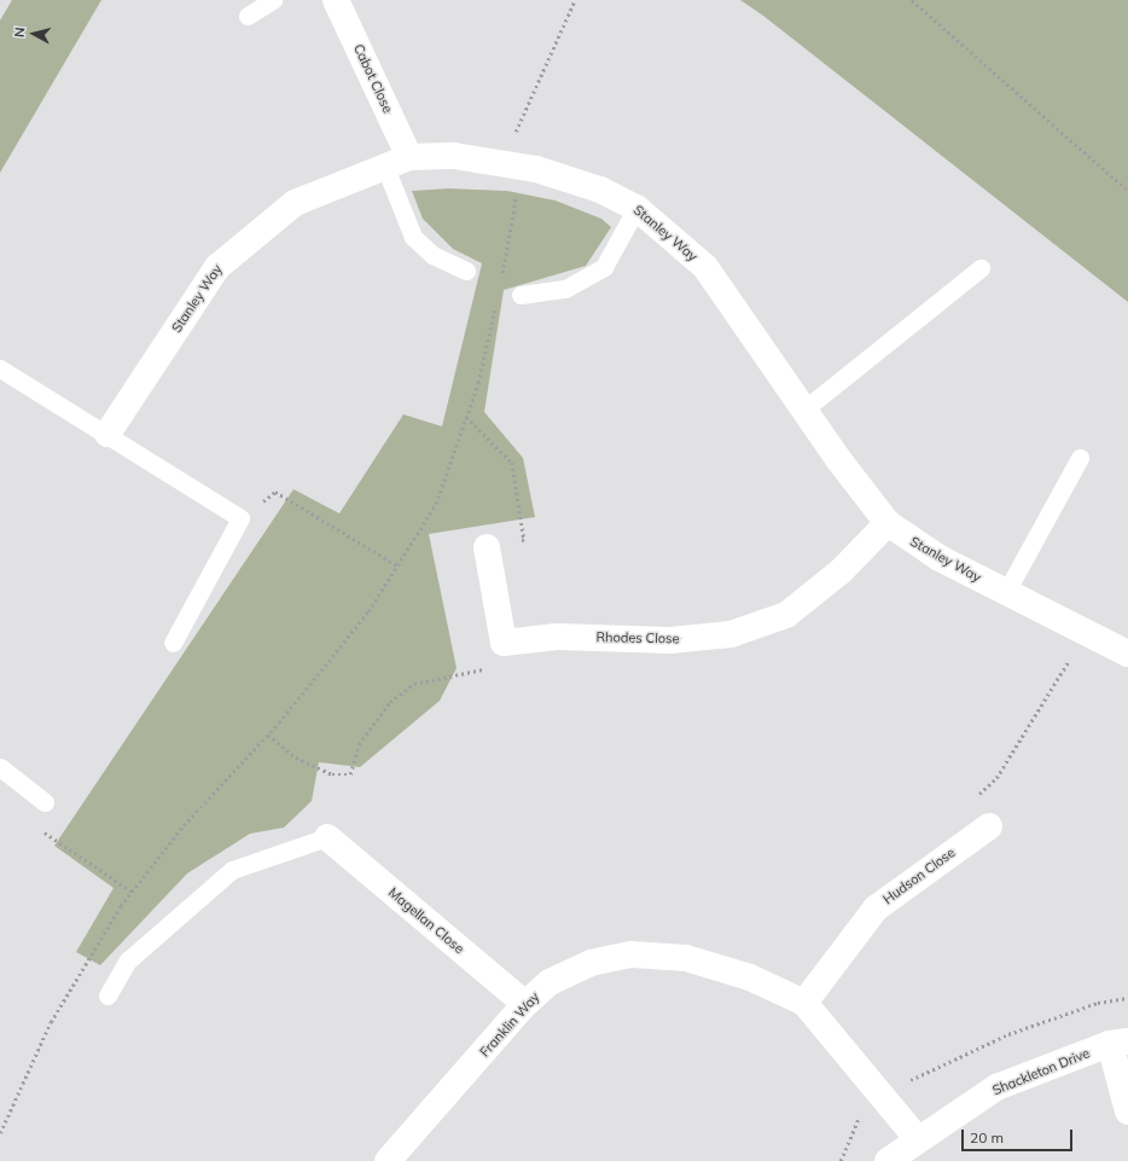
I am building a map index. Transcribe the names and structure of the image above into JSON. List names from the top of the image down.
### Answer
{
  "streets": {
    "street": [
      "Cabot Close",
      "Stanley Way",
      "Rhodes Close",
      "Hudson Close",
      "Magellan Close",
      "Franklin Way",
      "Shackleton Drive"
    ]
  },
  "crossings": [
    ["Cabot Close", "Stanley Way"],
    ["Stanley Way", "Rhodes Close"],
    ["Hudson Close", "Franklin Way"],
    ["Magellan Close", "Franklin Way"],
    ["Franklin Way", "Shackleton Drive"]
  ],
  "scale_bar": "20 m",
  "north": "left"
}
